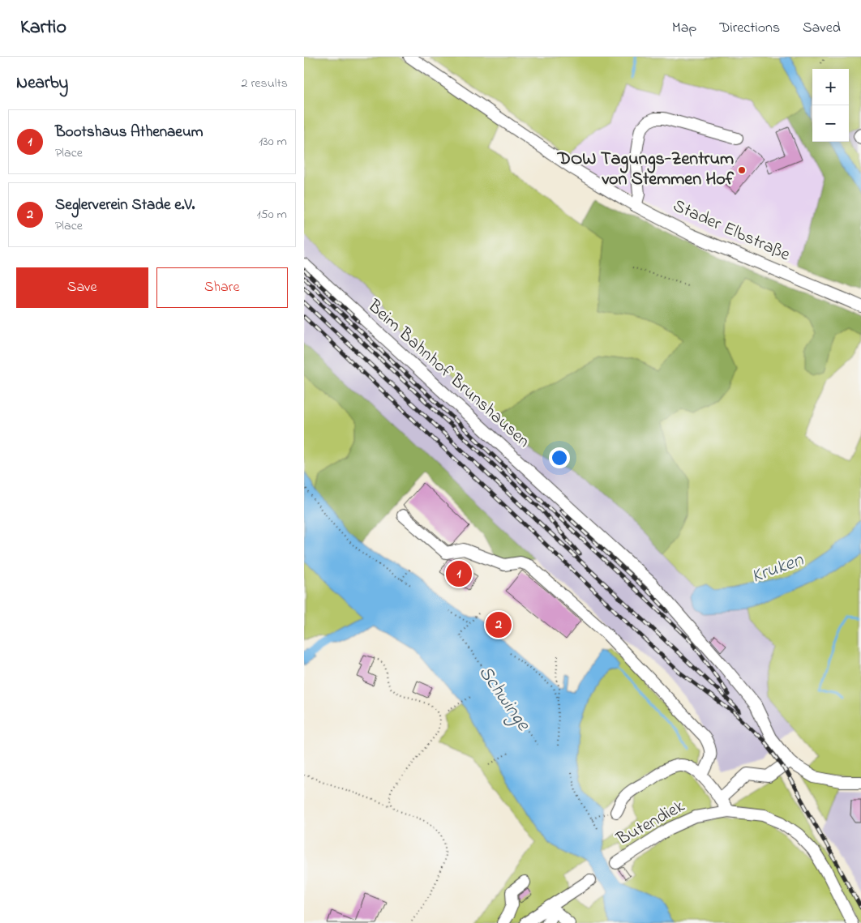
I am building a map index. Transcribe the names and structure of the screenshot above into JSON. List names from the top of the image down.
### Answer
{
  "streets": {
    "street": ["Stader Elbstraße", "Beim Bahnhof Brunshausen", "Butendiek"]
  },
  "water": ["Kruken", "Schwinge"],
  "places": ["DOW Tagungs-Zentrum von Stemmen Hof"],
  "page": {
    "header": "Kartio",
    "nav": ["Map", "Directions", "Saved"],
    "heading": ["Nearby", "2 results"],
    "map_buttons": ["+", "−"],
    "list": [
      {
        "mark": "1",
        "name": "Bootshaus Athenaeum",
        "note": "Place",
        "value": "130 m"
      },
      {
        "mark": "2",
        "name": "Seglerverein Stade e.V.",
        "note": "Place",
        "value": "150 m"
      }
    ],
    "buttons": ["Save", "Share"],
    "pins": ["1", "2"]
  }
}
